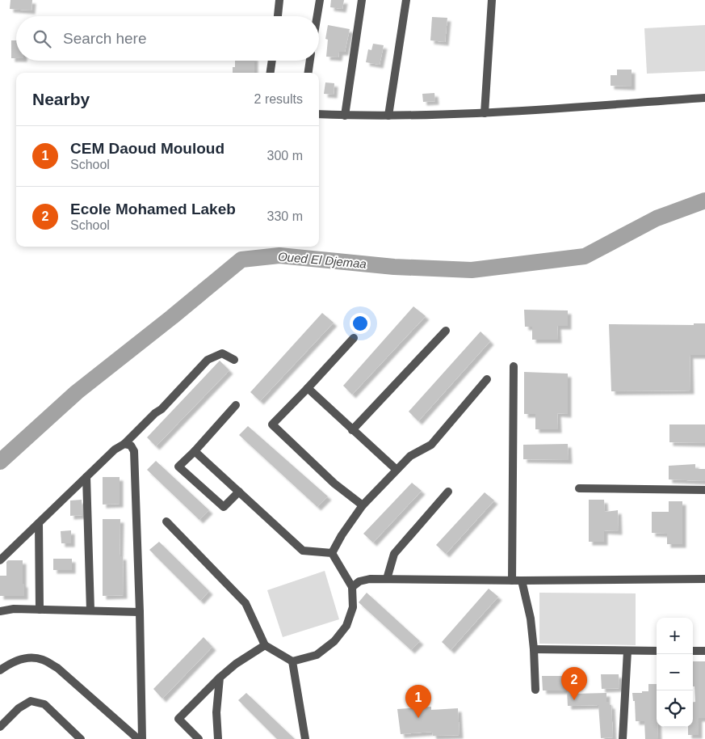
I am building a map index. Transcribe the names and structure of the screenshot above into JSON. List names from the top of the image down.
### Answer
{
  "water": ["Oued El Djemaa"],
  "page": {
    "search": "Search here",
    "heading": ["Nearby", "2 results"],
    "list": [
      {
        "mark": "1",
        "name": "CEM Daoud Mouloud",
        "note": "School",
        "value": "300 m"
      },
      {
        "mark": "2",
        "name": "Ecole Mohamed Lakeb",
        "note": "School",
        "value": "330 m"
      }
    ],
    "map_buttons": ["+", "−"],
    "pins": ["2", "1"]
  }
}
